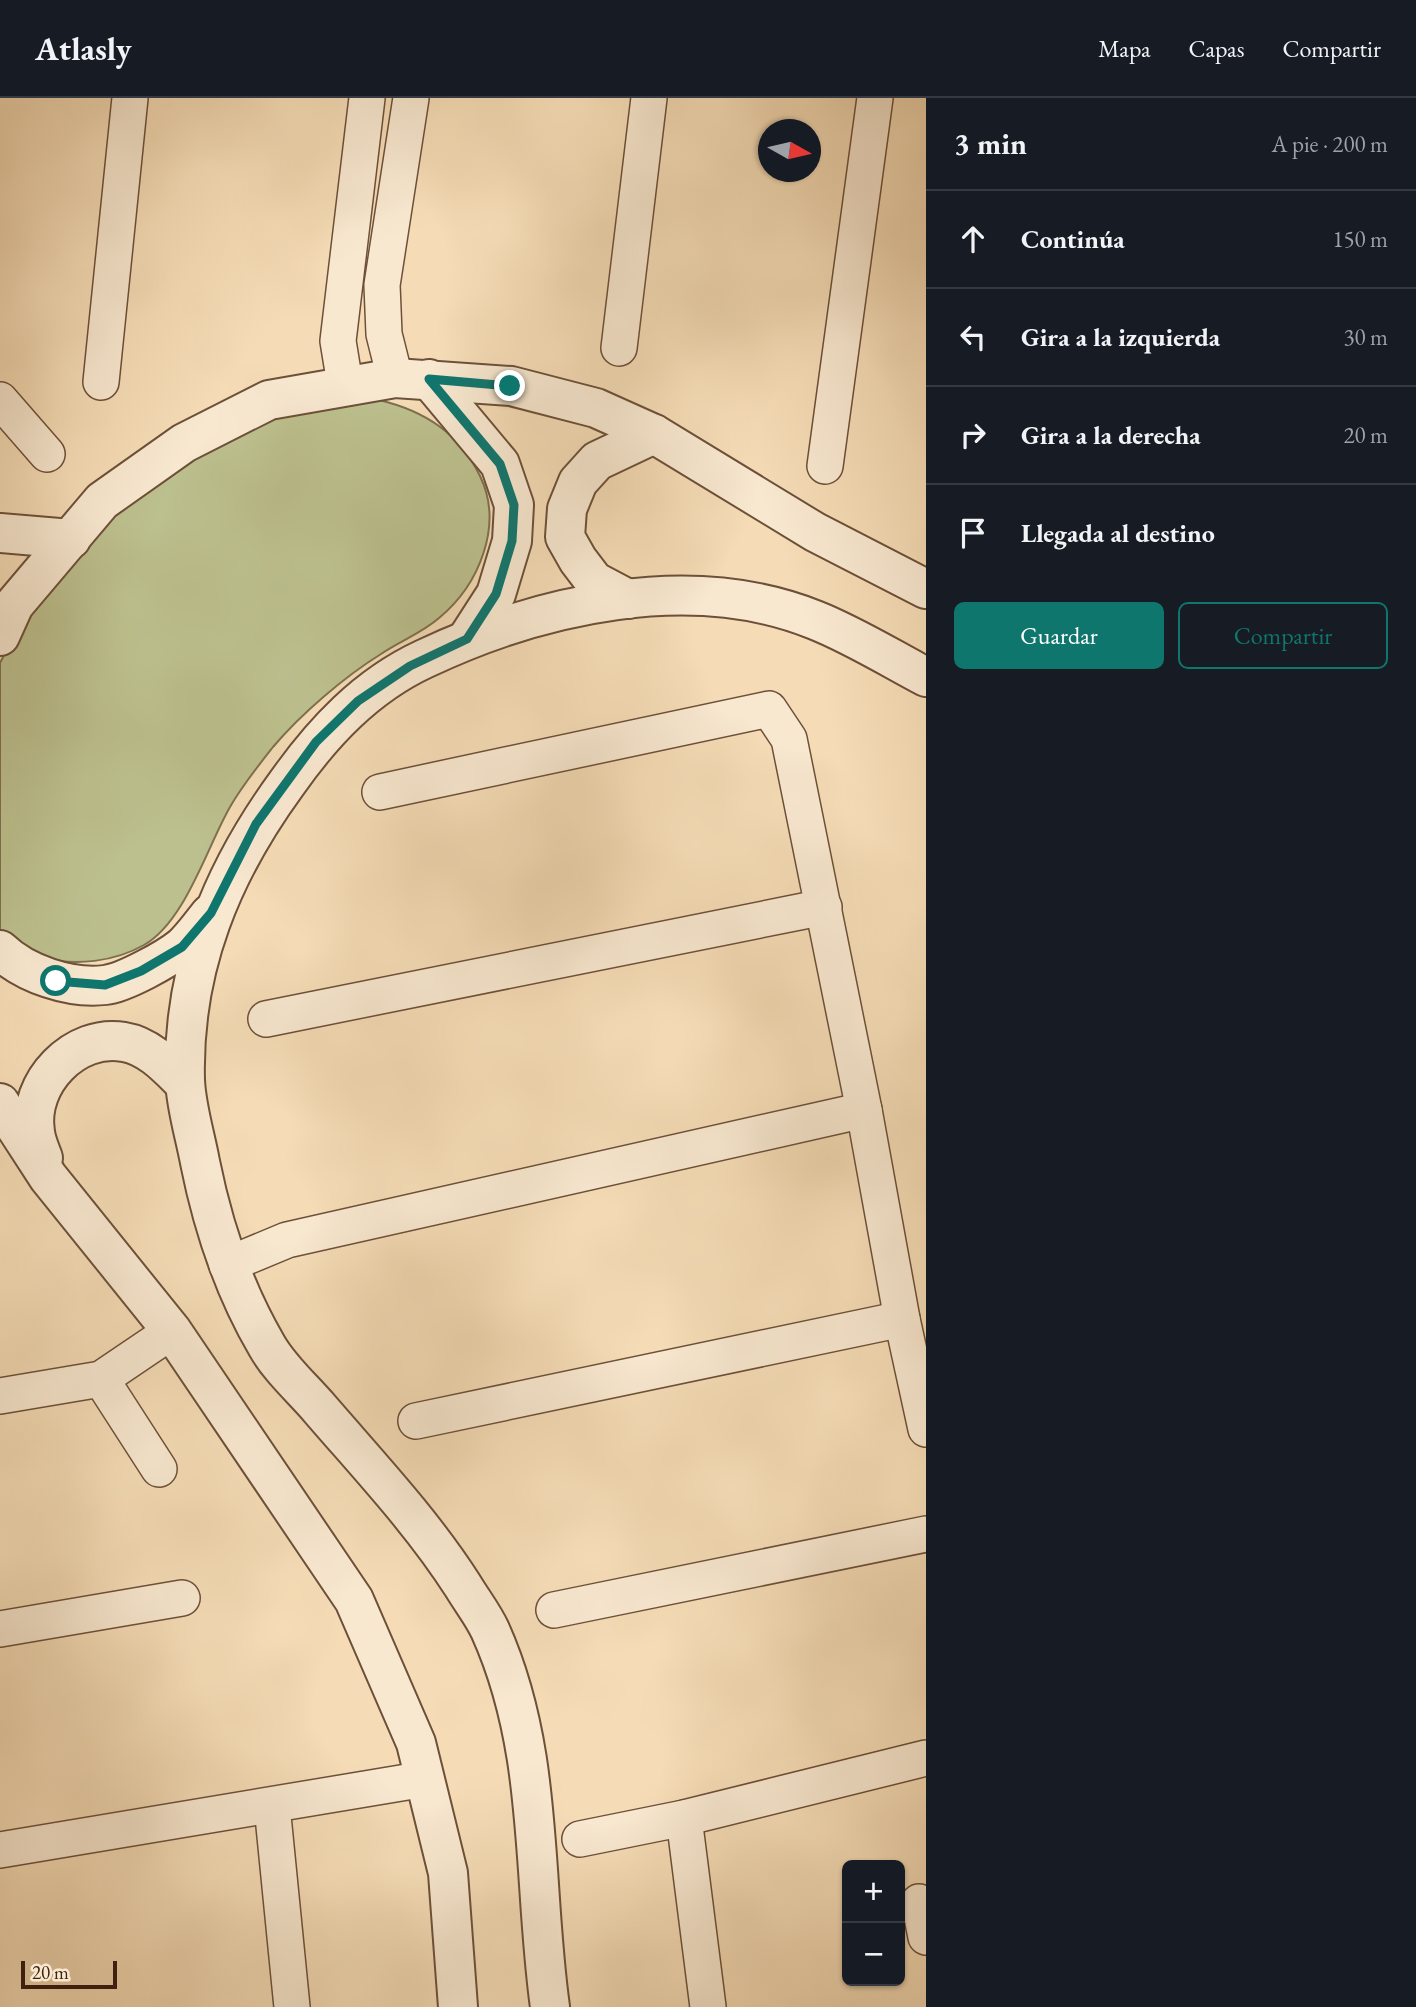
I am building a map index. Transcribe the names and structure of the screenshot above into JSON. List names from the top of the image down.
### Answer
{
  "scale_bar": "20 m",
  "north": "right",
  "page": {
    "header": "Atlasly",
    "nav": ["Mapa", "Capas", "Compartir"],
    "heading": ["3 min", "A pie · 200 m"],
    "list": [
      ["Continúa", "150 m"],
      ["Gira a la izquierda", "30 m"],
      ["Gira a la derecha", "20 m"],
      "Llegada al destino"
    ],
    "buttons": ["Guardar", "Compartir"],
    "map_buttons": ["+", "−"],
    "scale": "20 m"
  }
}
